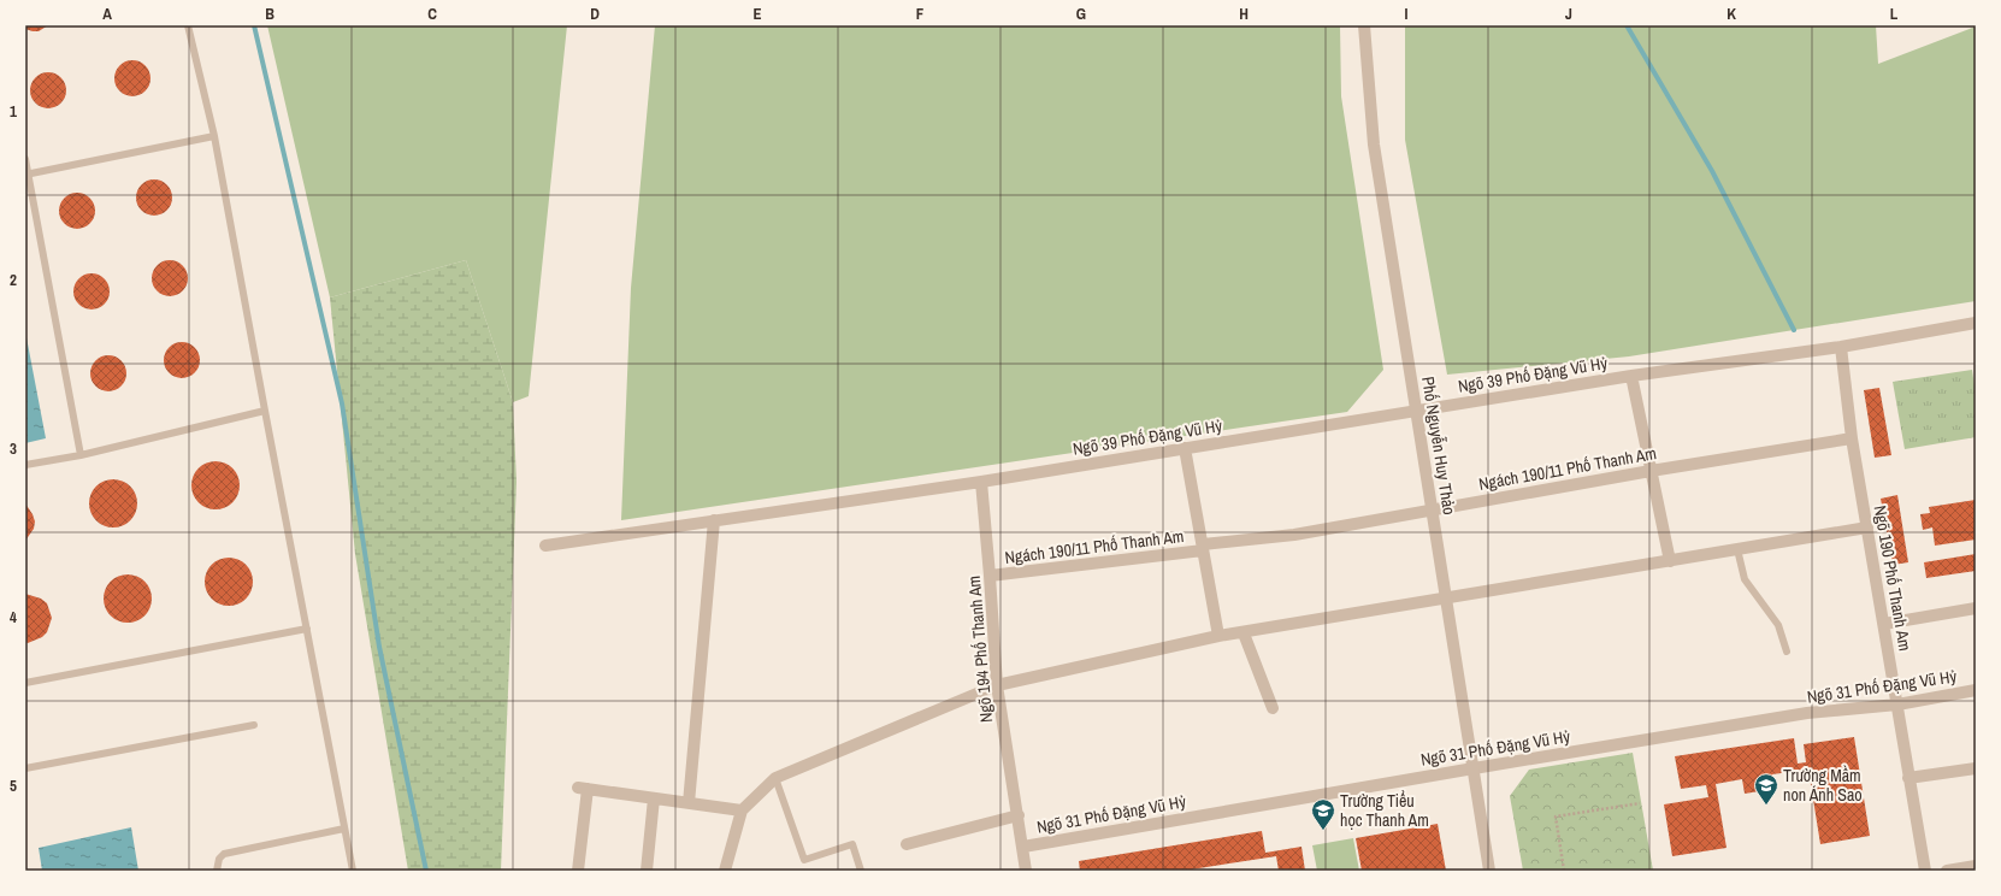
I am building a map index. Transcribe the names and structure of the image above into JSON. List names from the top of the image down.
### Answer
{
  "streets": {
    "street": [
      "Ngõ 39 Phố Đặng Vũ Hỷ",
      "Phố Nguyễn Huy Thảo",
      "Ngách 190/11 Phố Thanh Am",
      "Ngõ 190 Phố Thanh Am",
      "Ngõ 194 Phố Thanh Am",
      "Ngõ 31 Phố Đặng Vũ Hỷ"
    ]
  },
  "crossings": [
    ["Ngõ 39 Phố Đặng Vũ Hỷ", "Phố Nguyễn Huy Thảo"],
    ["Ngõ 39 Phố Đặng Vũ Hỷ", "Ngõ 190 Phố Thanh Am"],
    ["Ngõ 39 Phố Đặng Vũ Hỷ", "Ngõ 194 Phố Thanh Am"],
    ["Phố Nguyễn Huy Thảo", "Ngách 190/11 Phố Thanh Am"],
    ["Phố Nguyễn Huy Thảo", "Ngõ 31 Phố Đặng Vũ Hỷ"],
    ["Ngách 190/11 Phố Thanh Am", "Ngõ 190 Phố Thanh Am"],
    ["Ngách 190/11 Phố Thanh Am", "Ngõ 194 Phố Thanh Am"],
    ["Ngõ 190 Phố Thanh Am", "Ngõ 31 Phố Đặng Vũ Hỷ"],
    ["Ngõ 194 Phố Thanh Am", "Ngõ 31 Phố Đặng Vũ Hỷ"]
  ],
  "places": {
    "school or university": ["Trường Mầm non Ánh Sao", "Trường Tiểu học Thanh Am"]
  },
  "grid": {
    "columns": [
      "A",
      "B",
      "C",
      "D",
      "E",
      "F",
      "G",
      "H",
      "I",
      "J",
      "K",
      "L"
    ],
    "rows": [
      "1",
      "2",
      "3",
      "4",
      "5"
    ]
  }
}
